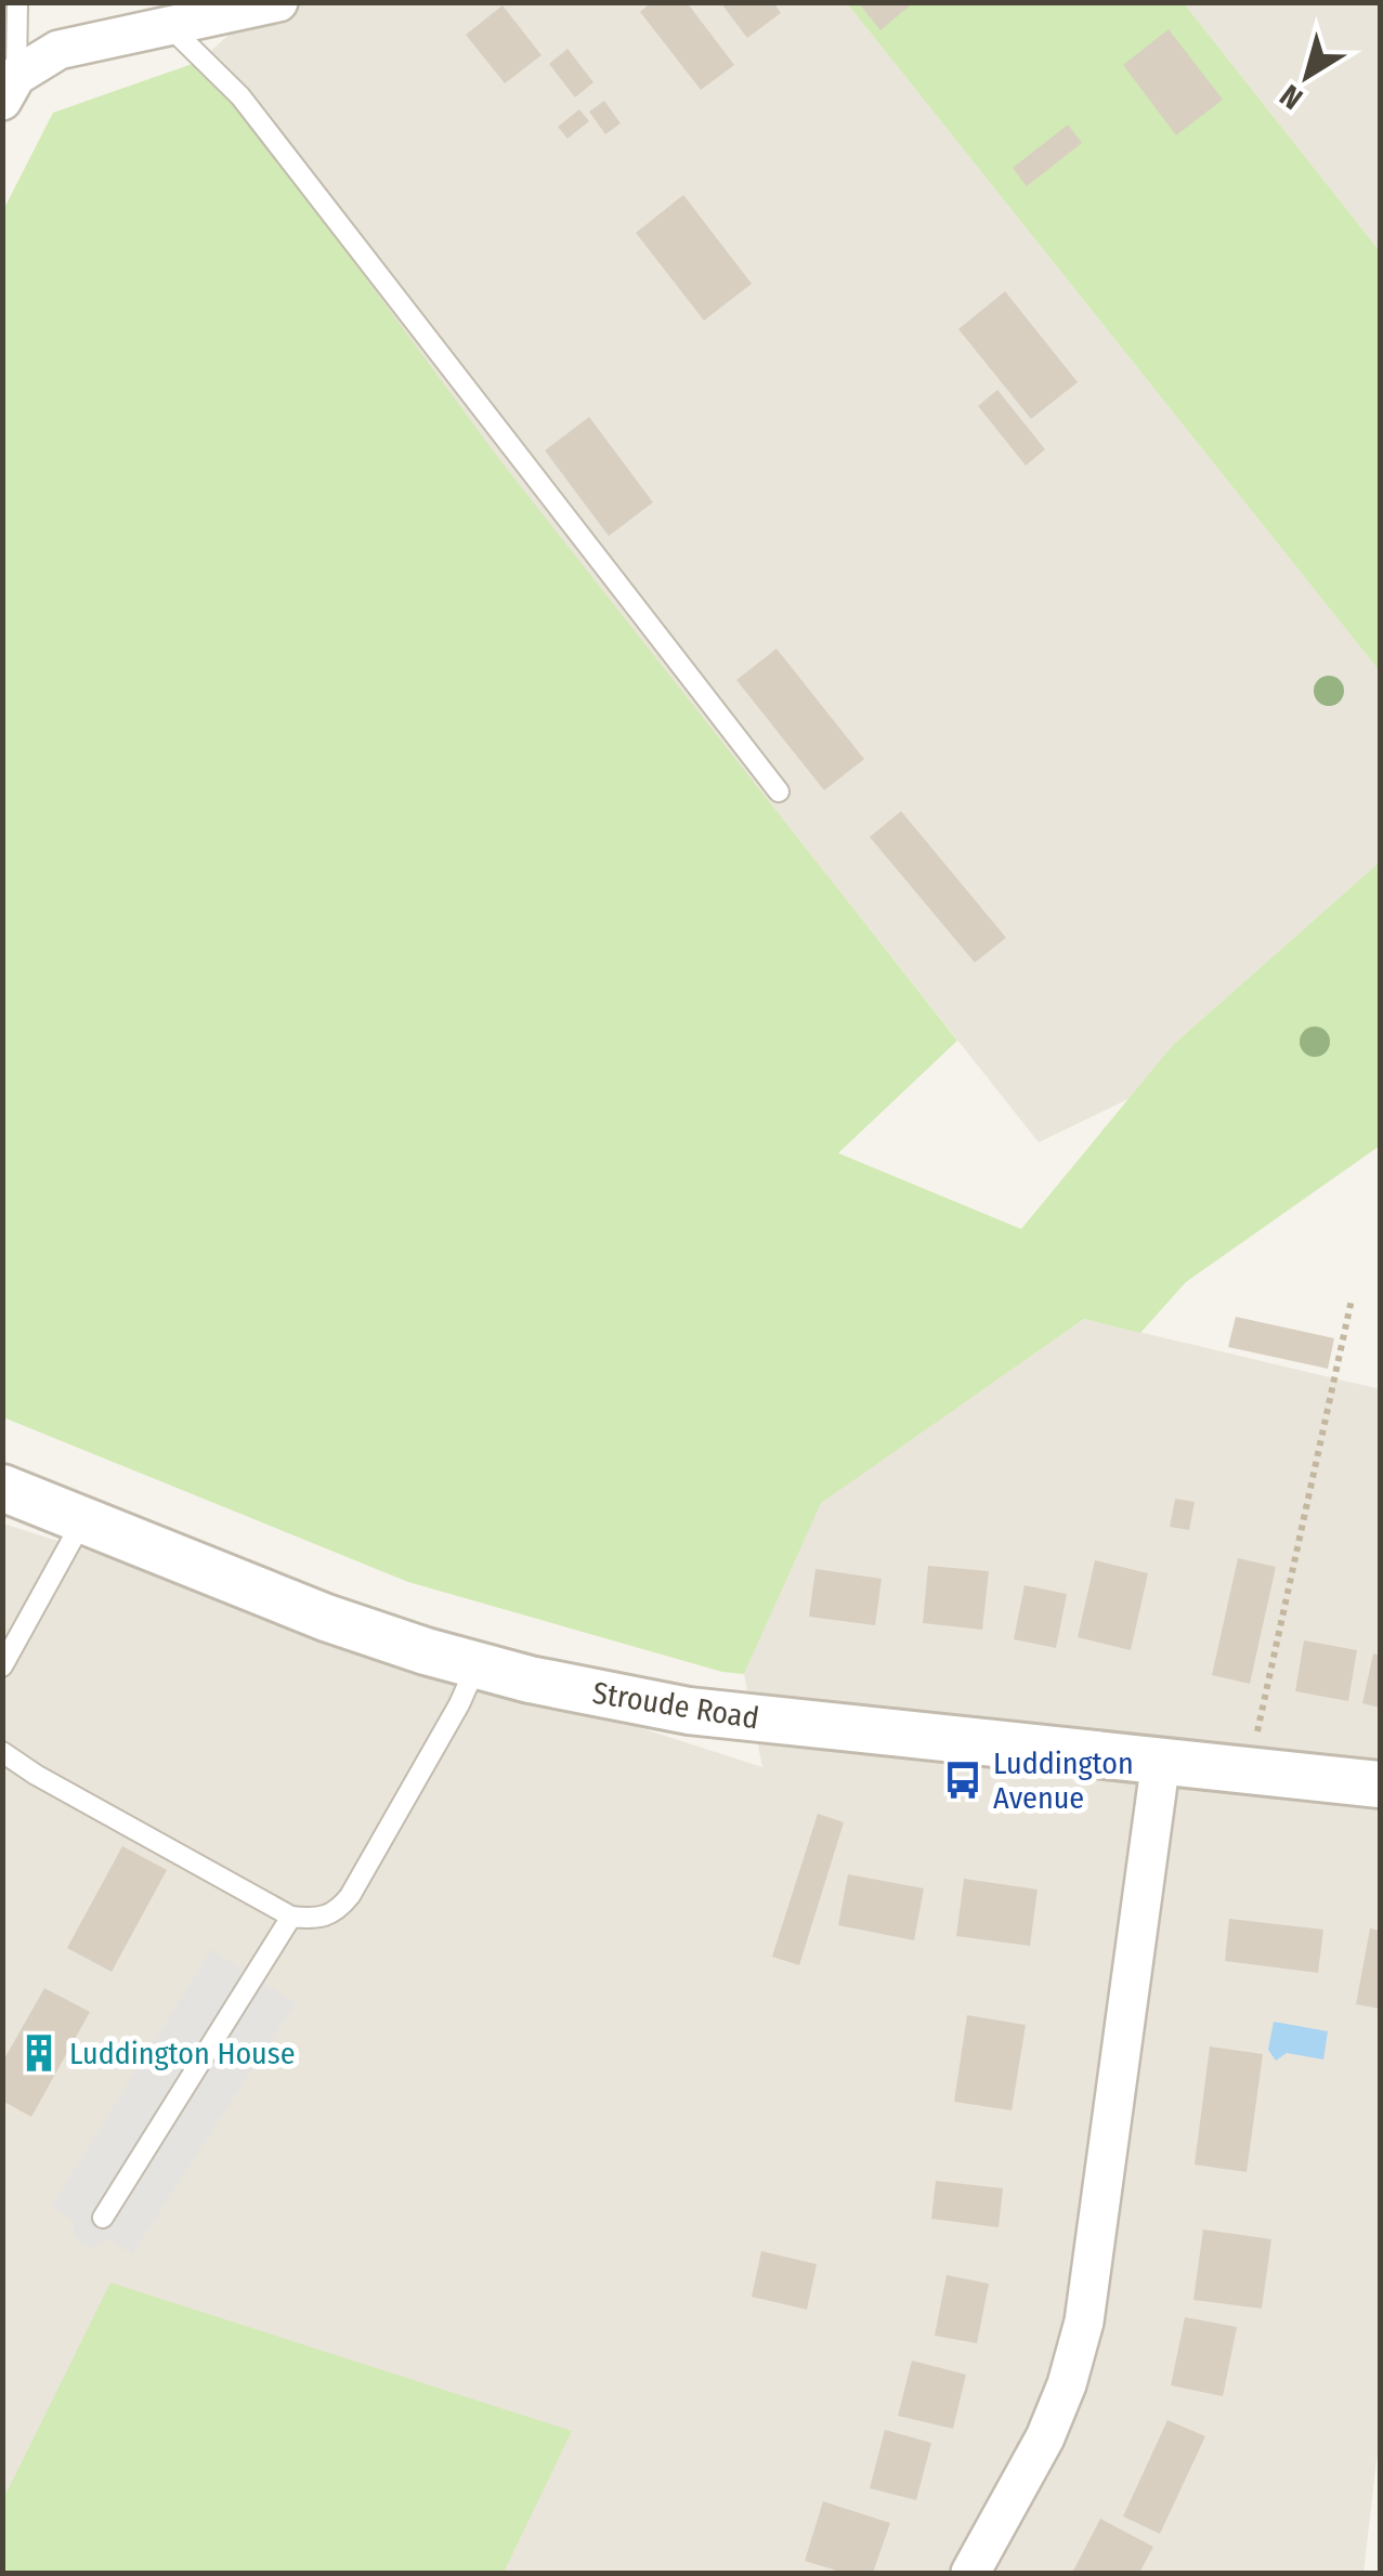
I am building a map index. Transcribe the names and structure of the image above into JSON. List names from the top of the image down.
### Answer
{
  "streets": {
    "street": ["Stroude Road"]
  },
  "places": {
    "bus stop": ["Luddington Avenue"],
    "building": ["Luddington House"]
  },
  "north": "bottom left"
}
